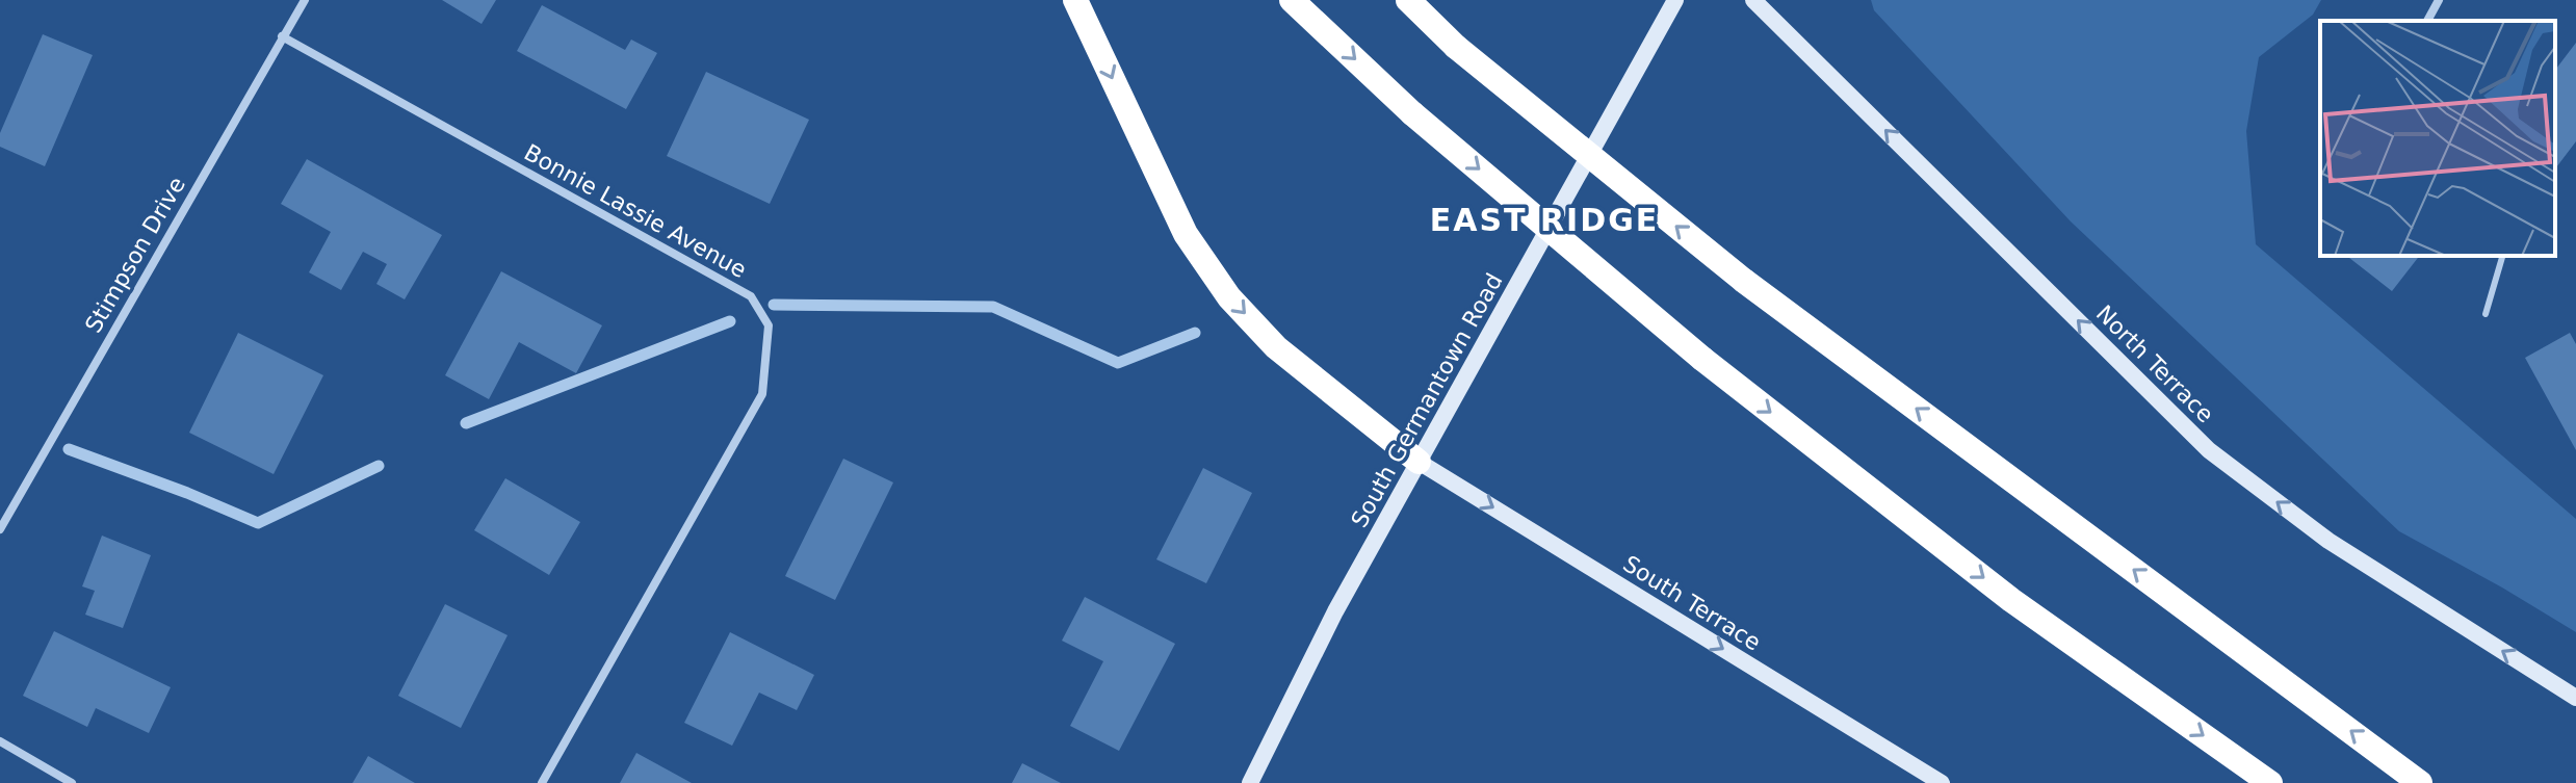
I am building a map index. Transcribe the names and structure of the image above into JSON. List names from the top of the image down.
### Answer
{
  "streets": {
    "street": [
      "Bonnie Lassie Avenue",
      "Stimpson Drive",
      "North Terrace",
      "South Germantown Road",
      "South Terrace"
    ]
  },
  "crossings": [
    ["Bonnie Lassie Avenue", "Stimpson Drive"],
    ["South Germantown Road", "South Terrace"]
  ],
  "one_way": ["North Terrace", "South Terrace"],
  "districts": ["EAST RIDGE"]
}
